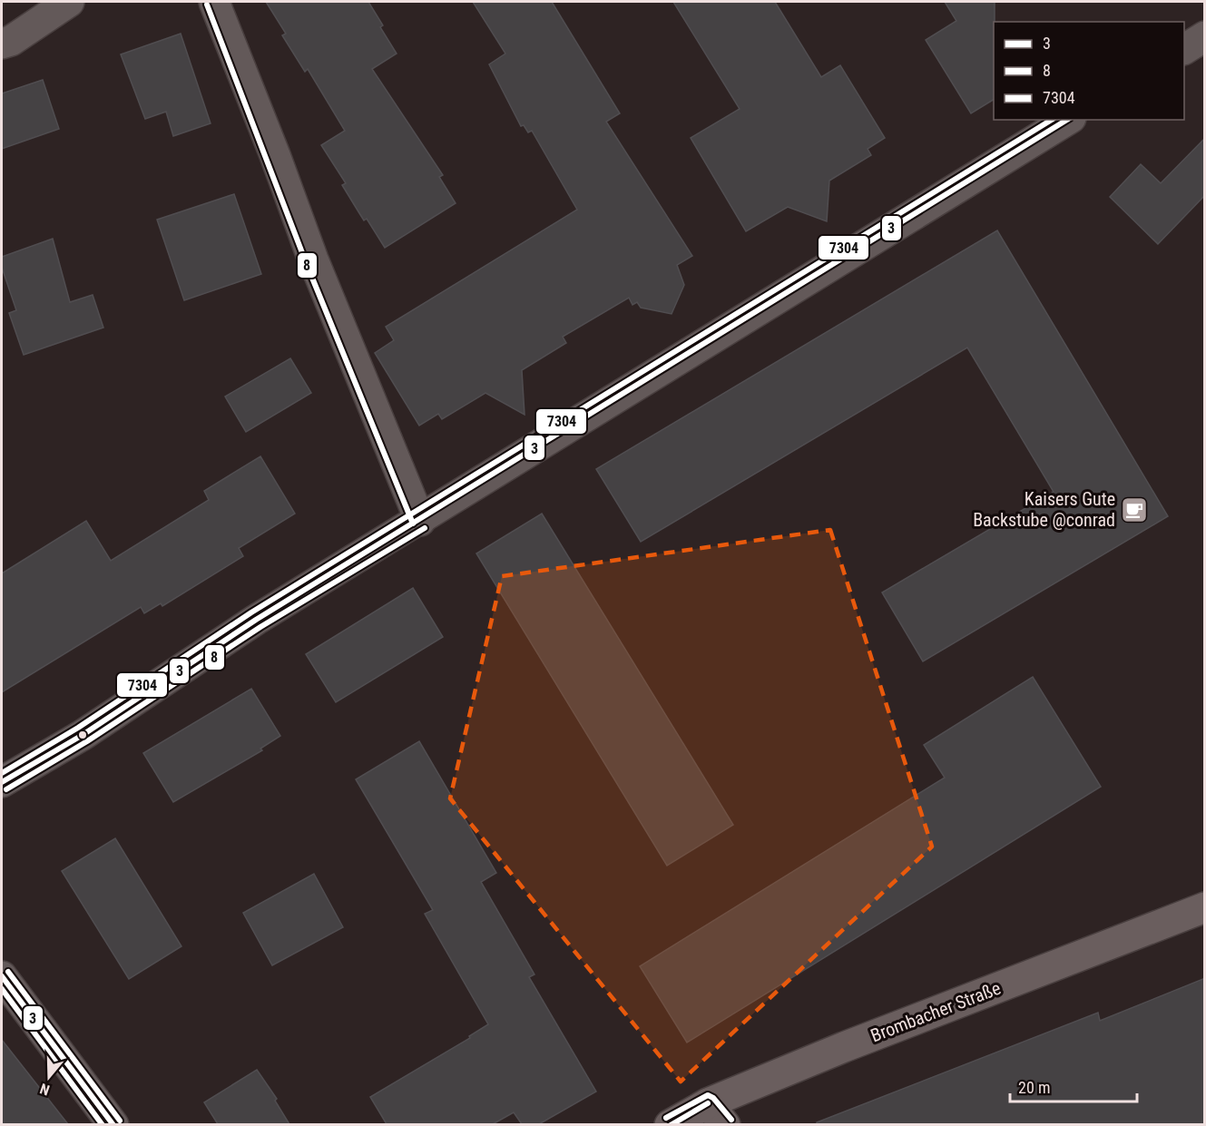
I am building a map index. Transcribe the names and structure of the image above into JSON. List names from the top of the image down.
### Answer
{
  "streets": {
    "main road": ["Brombacher Straße"]
  },
  "places": {
    "cafe": ["Kaisers Gute Backstube @conrad"]
  },
  "lines": ["transit line 8", "transit line 3", "transit line 7304"],
  "legend": ["3", "8", "7304"],
  "scale_bar": "20 m",
  "north": "bottom"
}
